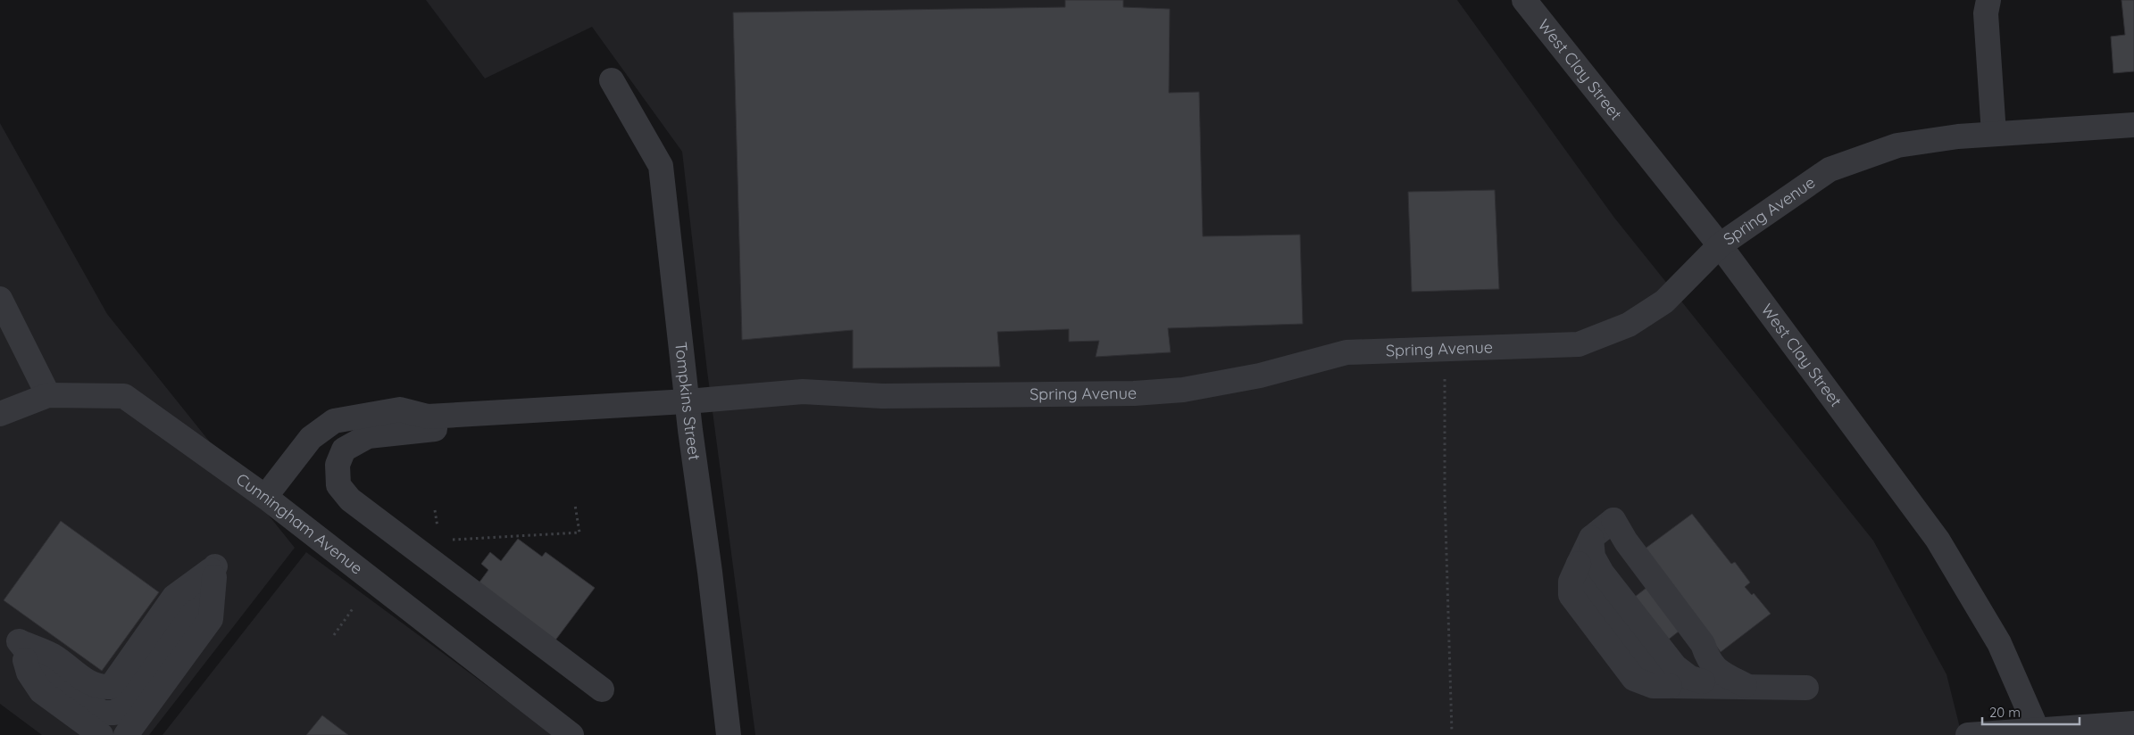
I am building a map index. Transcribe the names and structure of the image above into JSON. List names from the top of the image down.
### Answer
{
  "streets": {
    "street": [
      "West Clay Street",
      "Spring Avenue",
      "Tompkins Street",
      "Cunningham Avenue"
    ]
  },
  "crossings": [
    ["West Clay Street", "Spring Avenue"],
    ["Spring Avenue", "Tompkins Street"],
    ["Spring Avenue", "Cunningham Avenue"]
  ],
  "scale_bar": "20 m"
}
